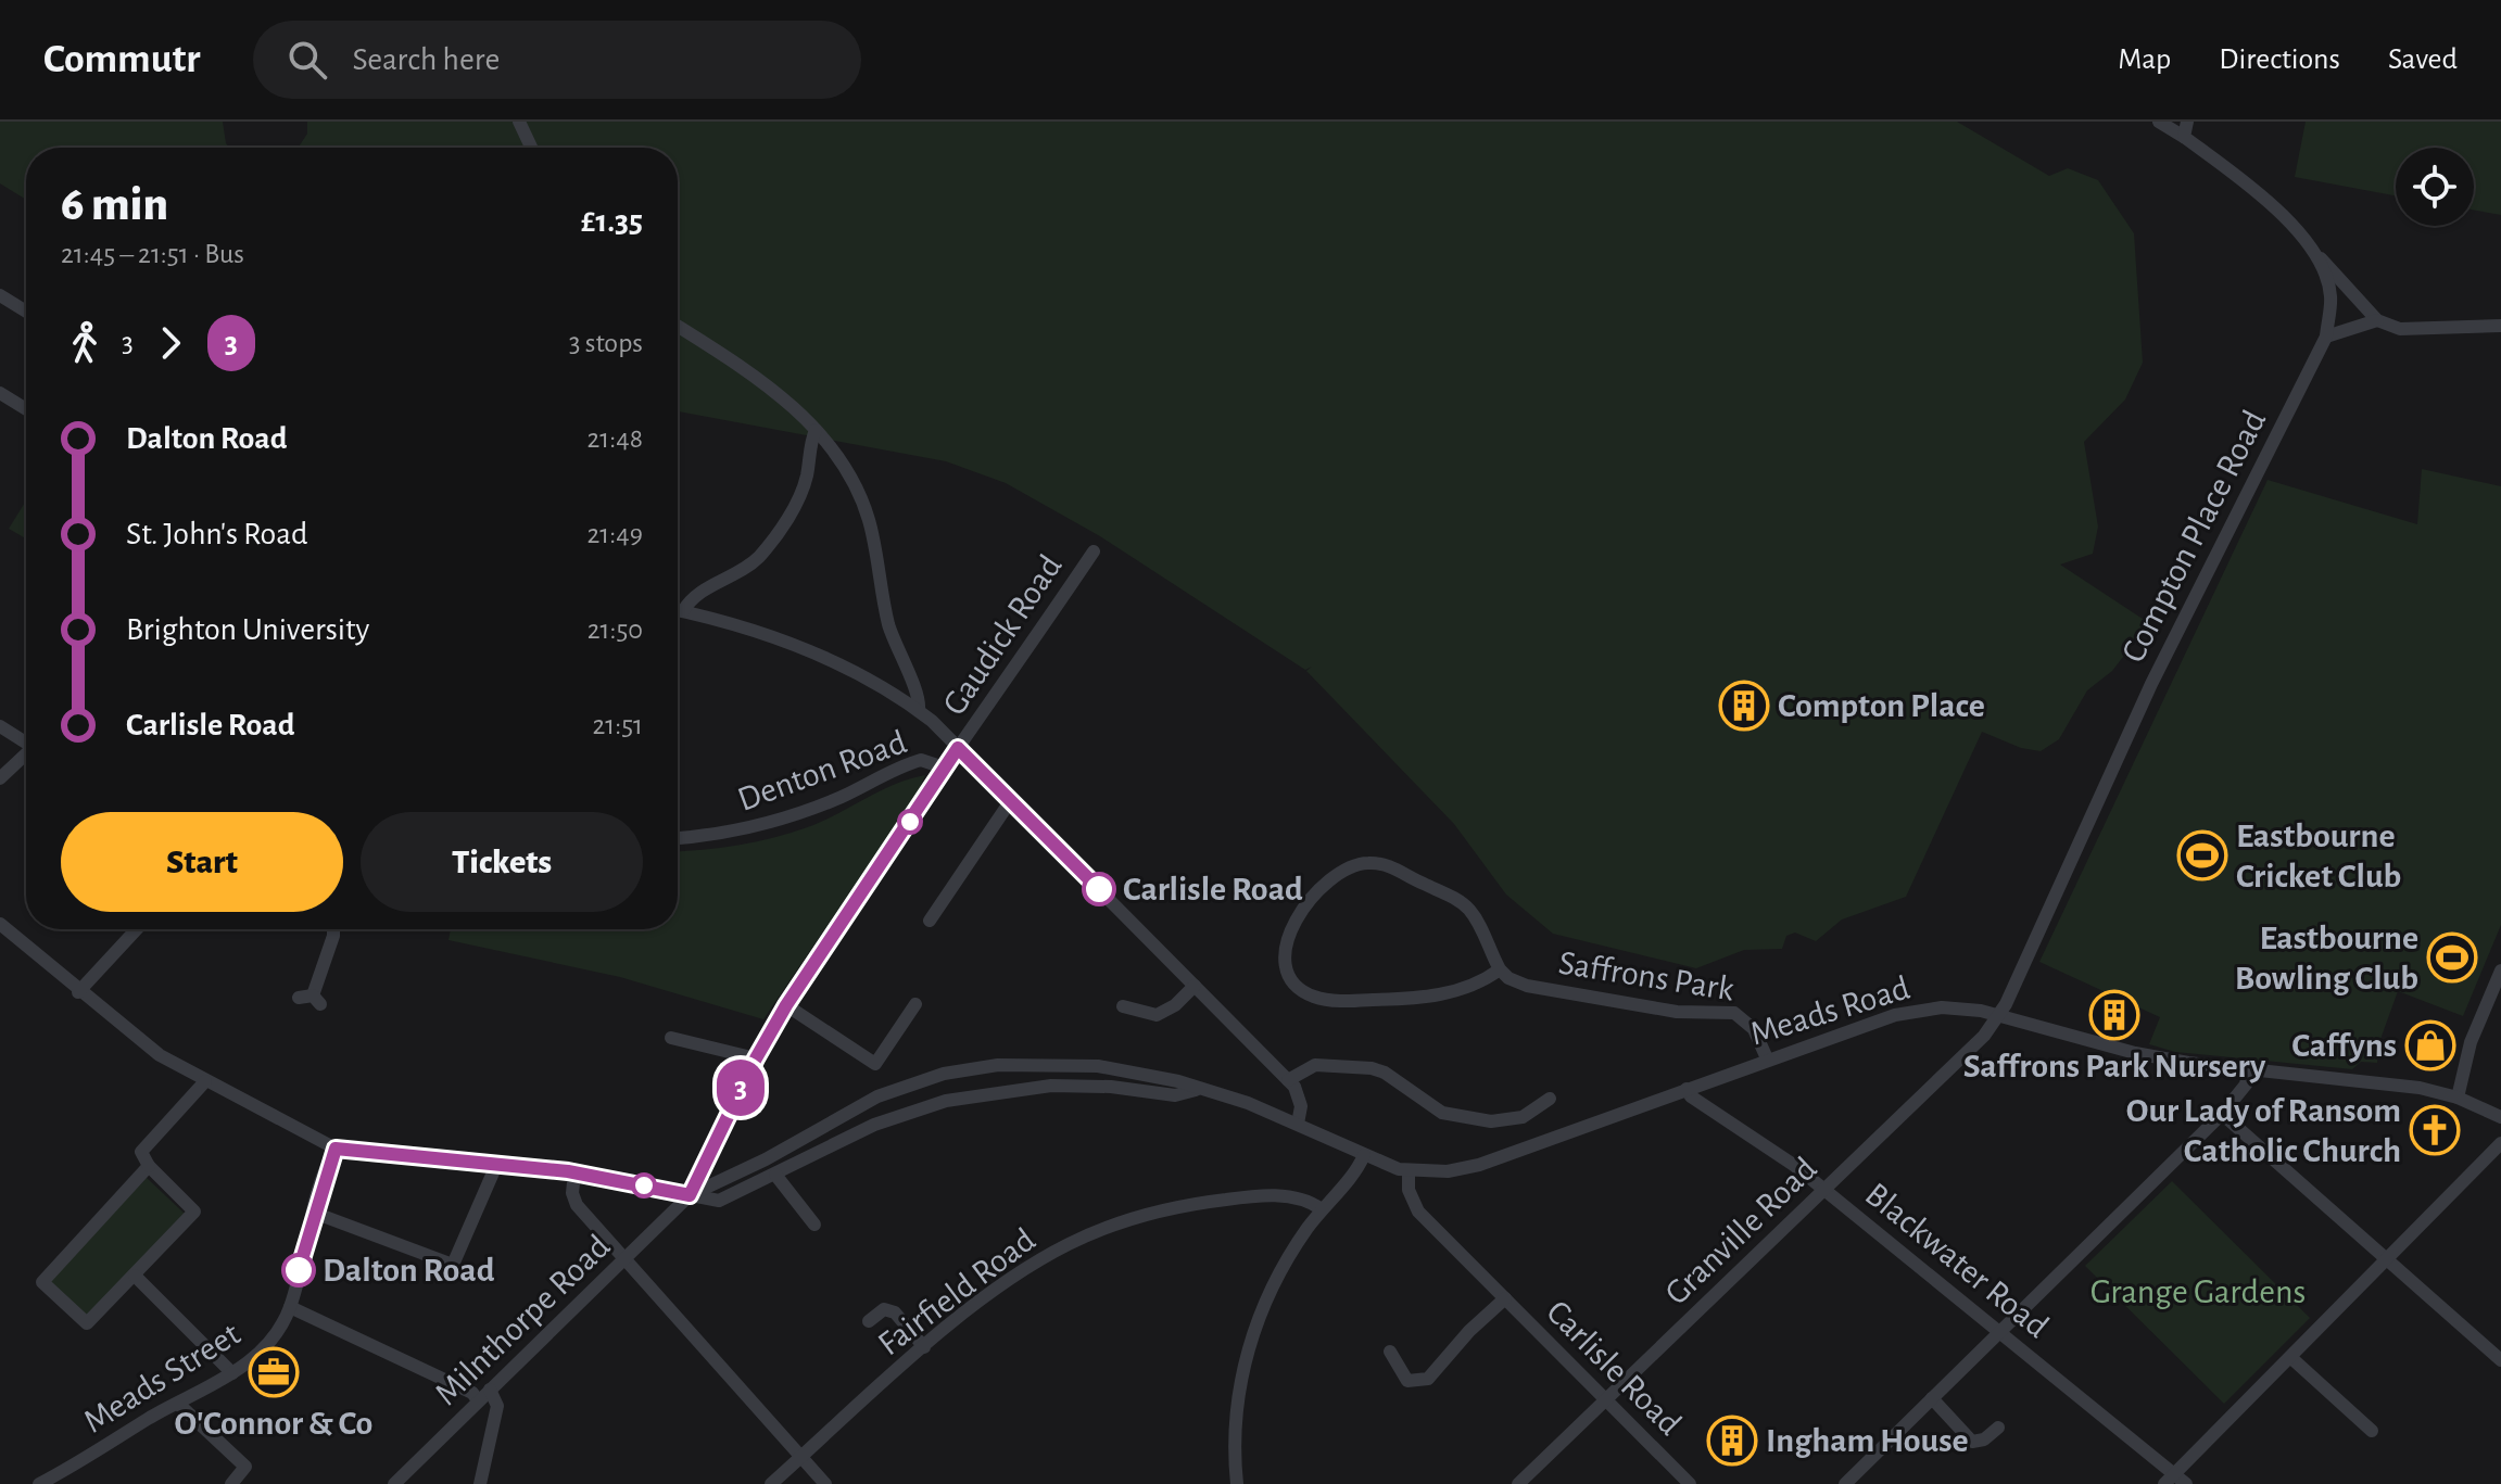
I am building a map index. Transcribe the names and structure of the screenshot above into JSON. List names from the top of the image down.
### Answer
{
  "streets": {
    "street": [
      "Compton Place Road",
      "Gaudick Road",
      "Denton Road",
      "Saffrons Park",
      "Meads Road",
      "Granville Road",
      "Blackwater Road",
      "Fairfield Road",
      "Milnthorpe Road",
      "Carlisle Road",
      "Meads Street"
    ]
  },
  "crossings": [
    ["Compton Place Road", "Meads Road"],
    ["Compton Place Road", "Granville Road"],
    ["Gaudick Road", "Denton Road"],
    ["Gaudick Road", "Meads Road"],
    ["Gaudick Road", "Milnthorpe Road"],
    ["Saffrons Park", "Meads Road"],
    ["Meads Road", "Granville Road"],
    ["Meads Road", "Blackwater Road"],
    ["Meads Road", "Milnthorpe Road"],
    ["Meads Road", "Carlisle Road"],
    ["Meads Road", "Meads Street"],
    ["Granville Road", "Blackwater Road"],
    ["Granville Road", "Carlisle Road"]
  ],
  "parks": ["Grange Gardens"],
  "places": {
    "building": ["Compton Place", "Saffrons Park Nursery", "Ingham House"],
    "sports": ["Eastbourne Cricket Club", "Eastbourne Bowling Club"],
    "other": ["Carlisle Road", "Dalton Road"],
    "shop": ["Caffyns"],
    "church": ["Our Lady of Ransom Catholic Church"],
    "office": ["O'Connor & Co"]
  },
  "lines": ["bus line 3"],
  "page": {
    "header": "Commutr",
    "search": "Search here",
    "nav": ["Map", "Directions", "Saved"],
    "on_map": "3",
    "heading": ["6 min", "21:45 – 21:51 · Bus", "£1.35"],
    "legs": ["3", "3", "3 stops"],
    "list": [
      {
        "name": "Dalton Road",
        "value": "21:48"
      },
      {
        "name": "St. John's Road",
        "value": "21:49"
      },
      {
        "name": "Brighton University",
        "value": "21:50"
      },
      {
        "name": "Carlisle Road",
        "value": "21:51"
      }
    ],
    "buttons": ["Start", "Tickets"]
  }
}
